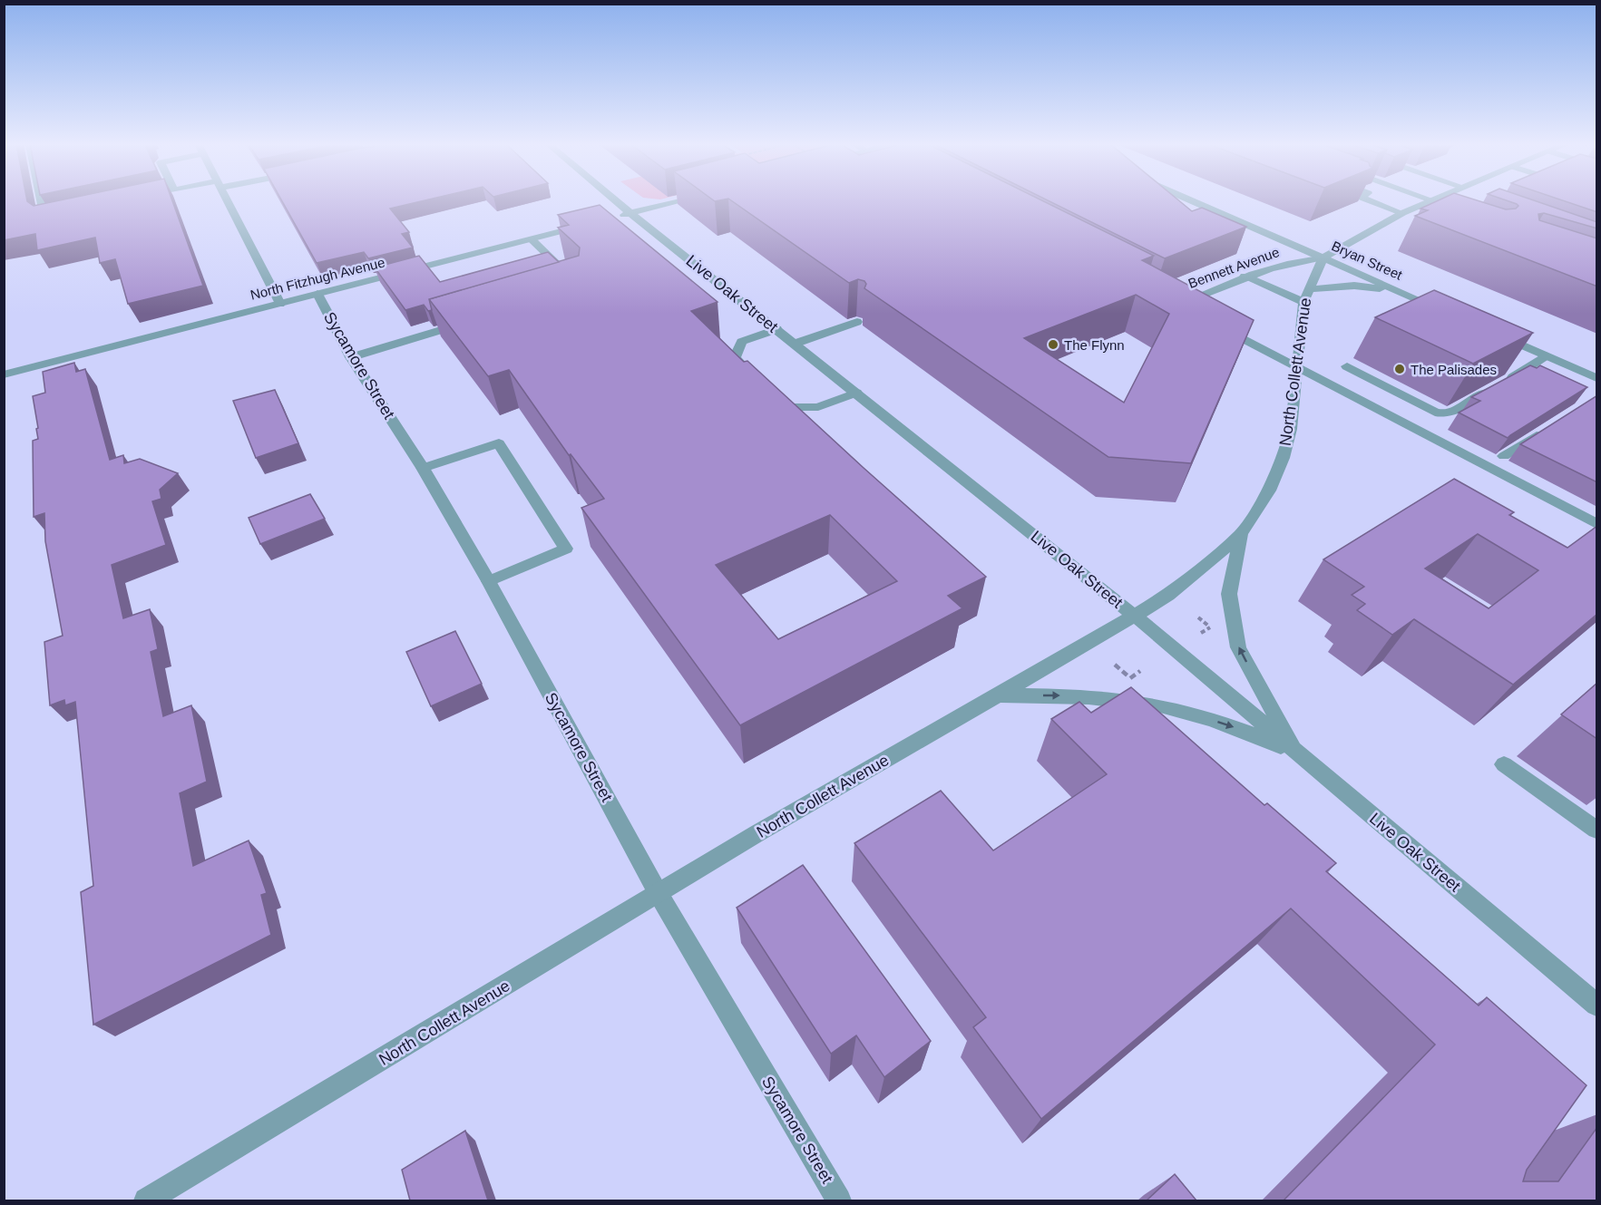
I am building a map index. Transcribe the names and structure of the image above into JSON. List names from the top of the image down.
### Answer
{
  "streets": {
    "street": [
      "Bryan Street",
      "Bennett Avenue",
      "North Fitzhugh Avenue",
      "Live Oak Street",
      "Sycamore Street",
      "North Collett Avenue"
    ]
  },
  "crossings": [
    ["Bryan Street", "Bennett Avenue"],
    ["Bryan Street", "North Collett Avenue"],
    ["Bennett Avenue", "North Collett Avenue"],
    ["North Fitzhugh Avenue", "Sycamore Street"],
    ["Live Oak Street", "North Collett Avenue"],
    ["Sycamore Street", "North Collett Avenue"]
  ],
  "places": ["The Flynn", "The Palisades"]
}
